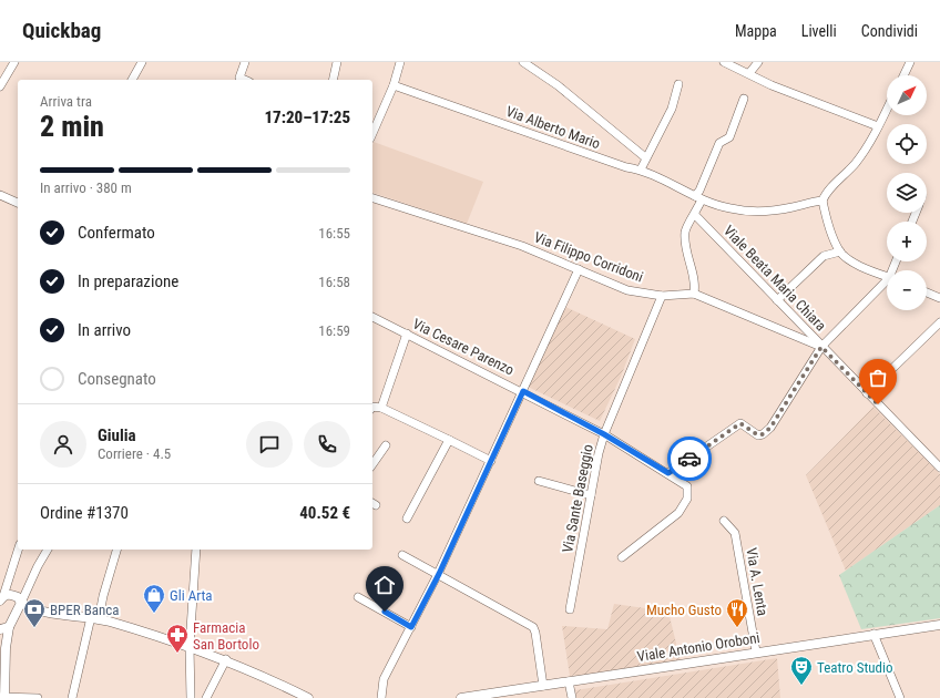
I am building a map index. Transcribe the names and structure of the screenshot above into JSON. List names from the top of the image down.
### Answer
{
  "streets": {
    "street": [
      "Via Alberto Mario",
      "Via Filippo Corridoni",
      "Viale Beata Maria Chiara",
      "Via Cesare Parenzo",
      "Via Sante Baseggio",
      "Via A. Lenta",
      "Viale Antonio Oroboni"
    ]
  },
  "crossings": [
    ["Via Filippo Corridoni", "Viale Beata Maria Chiara"],
    ["Via Filippo Corridoni", "Via Sante Baseggio"],
    ["Via Cesare Parenzo", "Via Sante Baseggio"],
    ["Via A. Lenta", "Viale Antonio Oroboni"]
  ],
  "places": {
    "shop": ["Gli Arta"],
    "bank": ["BPER Banca"],
    "restaurant": ["Mucho Gusto"],
    "pharmacy": ["Farmacia San Bortolo"],
    "theatre": ["Teatro Studio"]
  },
  "north": "top right",
  "page": {
    "header": "Quickbag",
    "nav": ["Mappa", "Livelli", "Condividi"],
    "map_buttons": ["+", "−"],
    "heading": ["2 min", "Arriva tra", "17:20–17:25"],
    "panel": [
      "Giulia",
      "Corriere · 4.5",
      "Ordine #1370",
      "40.52 €"
    ],
    "bar": "In arrivo · 380 m",
    "list": [
      ["Confermato", "16:55"],
      ["In preparazione", "16:58"],
      ["In arrivo", "16:59"],
      "Consegnato"
    ]
  }
}
